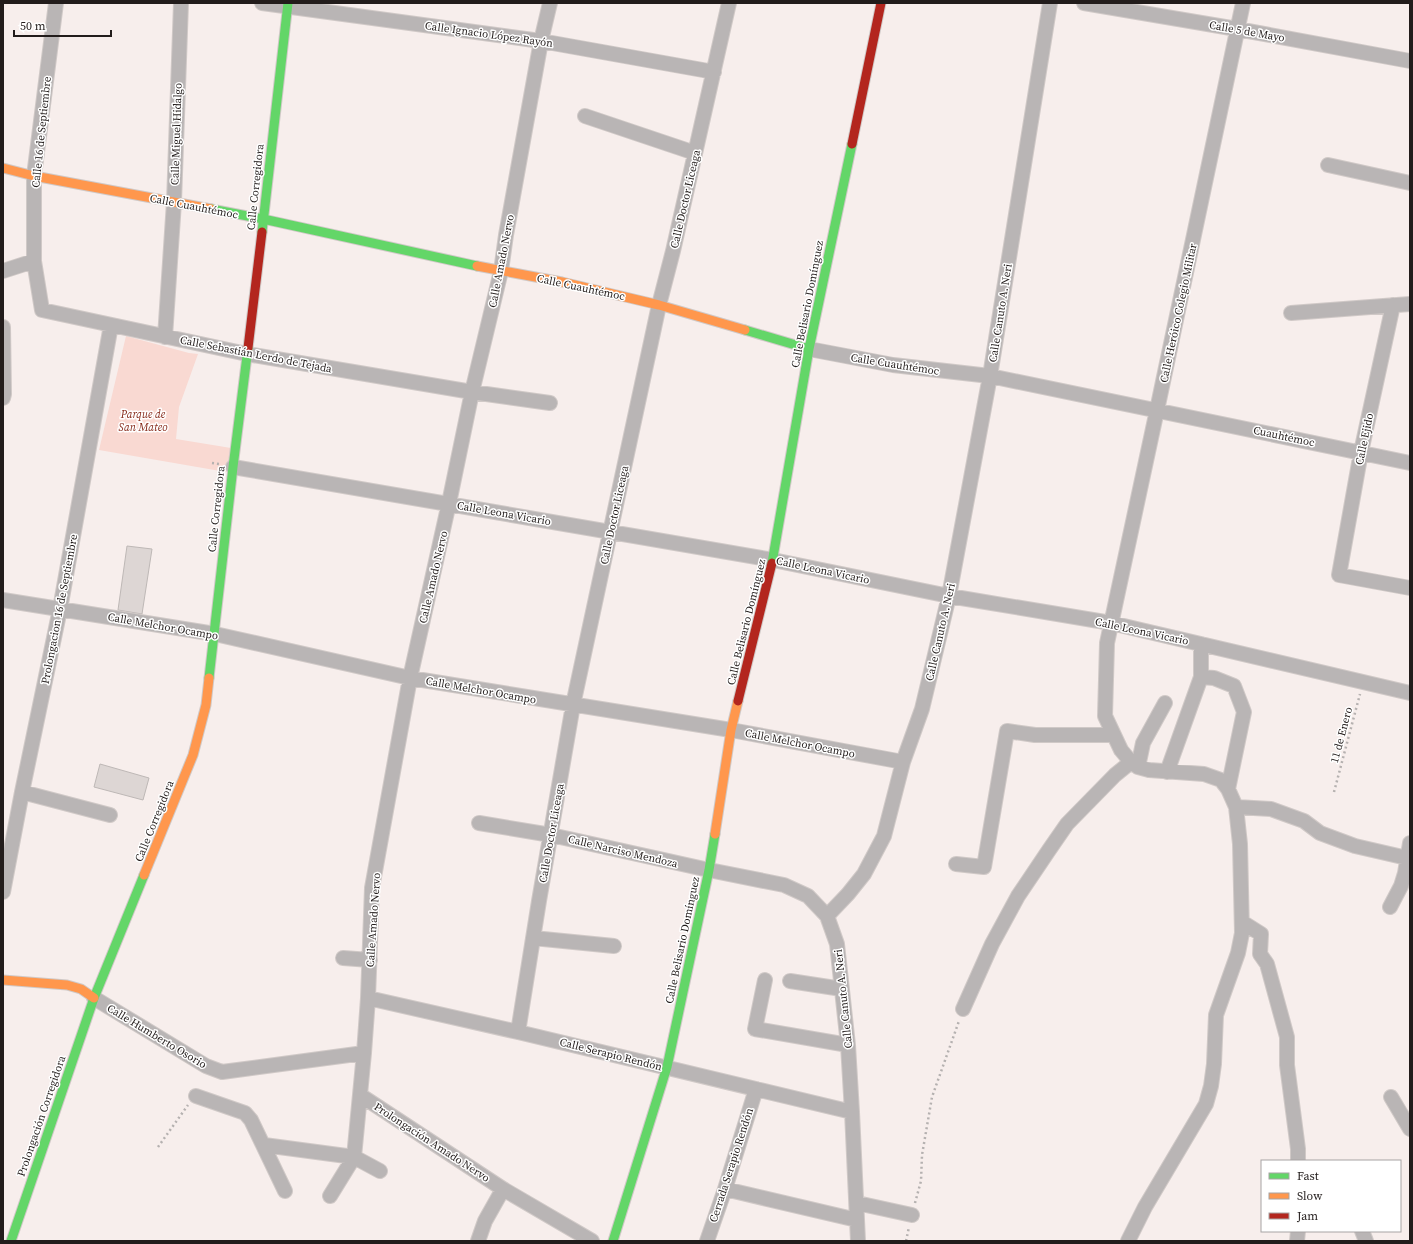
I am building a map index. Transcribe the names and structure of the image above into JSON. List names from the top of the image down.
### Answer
{
  "streets": {
    "street": [
      "Calle 5 de Mayo",
      "Calle Ignacio López Rayón",
      "Calle 16 de Septiembre",
      "Calle Miguel Hidalgo",
      "Calle Corregidora",
      "Calle Doctor Liceaga",
      "Calle Cuauhtémoc",
      "Calle Amado Nervo",
      "Calle Belisario Domínguez",
      "Calle Canuto A. Neri",
      "Calle Heróico Colegio Militar",
      "Calle Sebastián Lerdo de Tejada",
      "Cuauhtémoc",
      "Calle Ejido",
      "Calle Leona Vicario",
      "Prolongacion 16 de Septiembre",
      "Calle Melchor Ocampo",
      "Calle Narciso Mendoza",
      "Calle Humberto Osorio",
      "Calle Serapio Rendón",
      "Prolongación Corregidora",
      "Prolongación Amado Nervo",
      "Cerrada Serapio Rendón"
    ],
    "path": ["11 de Enero"]
  },
  "crossings": [
    ["Calle 5 de Mayo", "Calle Heróico Colegio Militar"],
    ["Calle Ignacio López Rayón", "Calle Corregidora"],
    ["Calle Ignacio López Rayón", "Calle Doctor Liceaga"],
    ["Calle Ignacio López Rayón", "Calle Amado Nervo"],
    ["Calle 16 de Septiembre", "Calle Cuauhtémoc"],
    ["Calle 16 de Septiembre", "Calle Sebastián Lerdo de Tejada"],
    ["Calle Miguel Hidalgo", "Calle Cuauhtémoc"],
    ["Calle Miguel Hidalgo", "Calle Sebastián Lerdo de Tejada"],
    ["Calle Corregidora", "Calle Cuauhtémoc"],
    ["Calle Corregidora", "Calle Sebastián Lerdo de Tejada"],
    ["Calle Corregidora", "Calle Leona Vicario"],
    ["Calle Corregidora", "Calle Melchor Ocampo"],
    ["Calle Corregidora", "Calle Humberto Osorio"],
    ["Calle Corregidora", "Prolongación Corregidora"],
    ["Calle Doctor Liceaga", "Calle Cuauhtémoc"],
    ["Calle Doctor Liceaga", "Calle Leona Vicario"],
    ["Calle Doctor Liceaga", "Calle Melchor Ocampo"],
    ["Calle Doctor Liceaga", "Calle Narciso Mendoza"],
    ["Calle Doctor Liceaga", "Calle Serapio Rendón"],
    ["Calle Cuauhtémoc", "Calle Amado Nervo"],
    ["Calle Cuauhtémoc", "Calle Belisario Domínguez"],
    ["Calle Cuauhtémoc", "Calle Canuto A. Neri"],
    ["Calle Cuauhtémoc", "Calle Heróico Colegio Militar"],
    ["Calle Cuauhtémoc", "Cuauhtémoc"],
    ["Calle Amado Nervo", "Calle Sebastián Lerdo de Tejada"],
    ["Calle Amado Nervo", "Calle Leona Vicario"],
    ["Calle Amado Nervo", "Calle Melchor Ocampo"],
    ["Calle Amado Nervo", "Calle Humberto Osorio"],
    ["Calle Amado Nervo", "Calle Serapio Rendón"],
    ["Calle Amado Nervo", "Prolongación Amado Nervo"],
    ["Calle Belisario Domínguez", "Calle Leona Vicario"],
    ["Calle Belisario Domínguez", "Calle Melchor Ocampo"],
    ["Calle Belisario Domínguez", "Calle Narciso Mendoza"],
    ["Calle Belisario Domínguez", "Calle Serapio Rendón"],
    ["Calle Canuto A. Neri", "Calle Leona Vicario"],
    ["Calle Canuto A. Neri", "Calle Melchor Ocampo"],
    ["Calle Canuto A. Neri", "Calle Narciso Mendoza"],
    ["Calle Canuto A. Neri", "Calle Serapio Rendón"],
    ["Calle Heróico Colegio Militar", "Cuauhtémoc"],
    ["Calle Heróico Colegio Militar", "Calle Leona Vicario"],
    ["Calle Sebastián Lerdo de Tejada", "Prolongacion 16 de Septiembre"],
    ["Cuauhtémoc", "Calle Ejido"],
    ["Calle Leona Vicario", "11 de Enero"],
    ["Prolongacion 16 de Septiembre", "Calle Melchor Ocampo"],
    ["Calle Humberto Osorio", "Prolongación Corregidora"],
    ["Calle Serapio Rendón", "Cerrada Serapio Rendón"]
  ],
  "parks": ["Parque de San Mateo"],
  "legend": ["Fast", "Slow", "Jam"],
  "scale_bar": "50 m"
}
